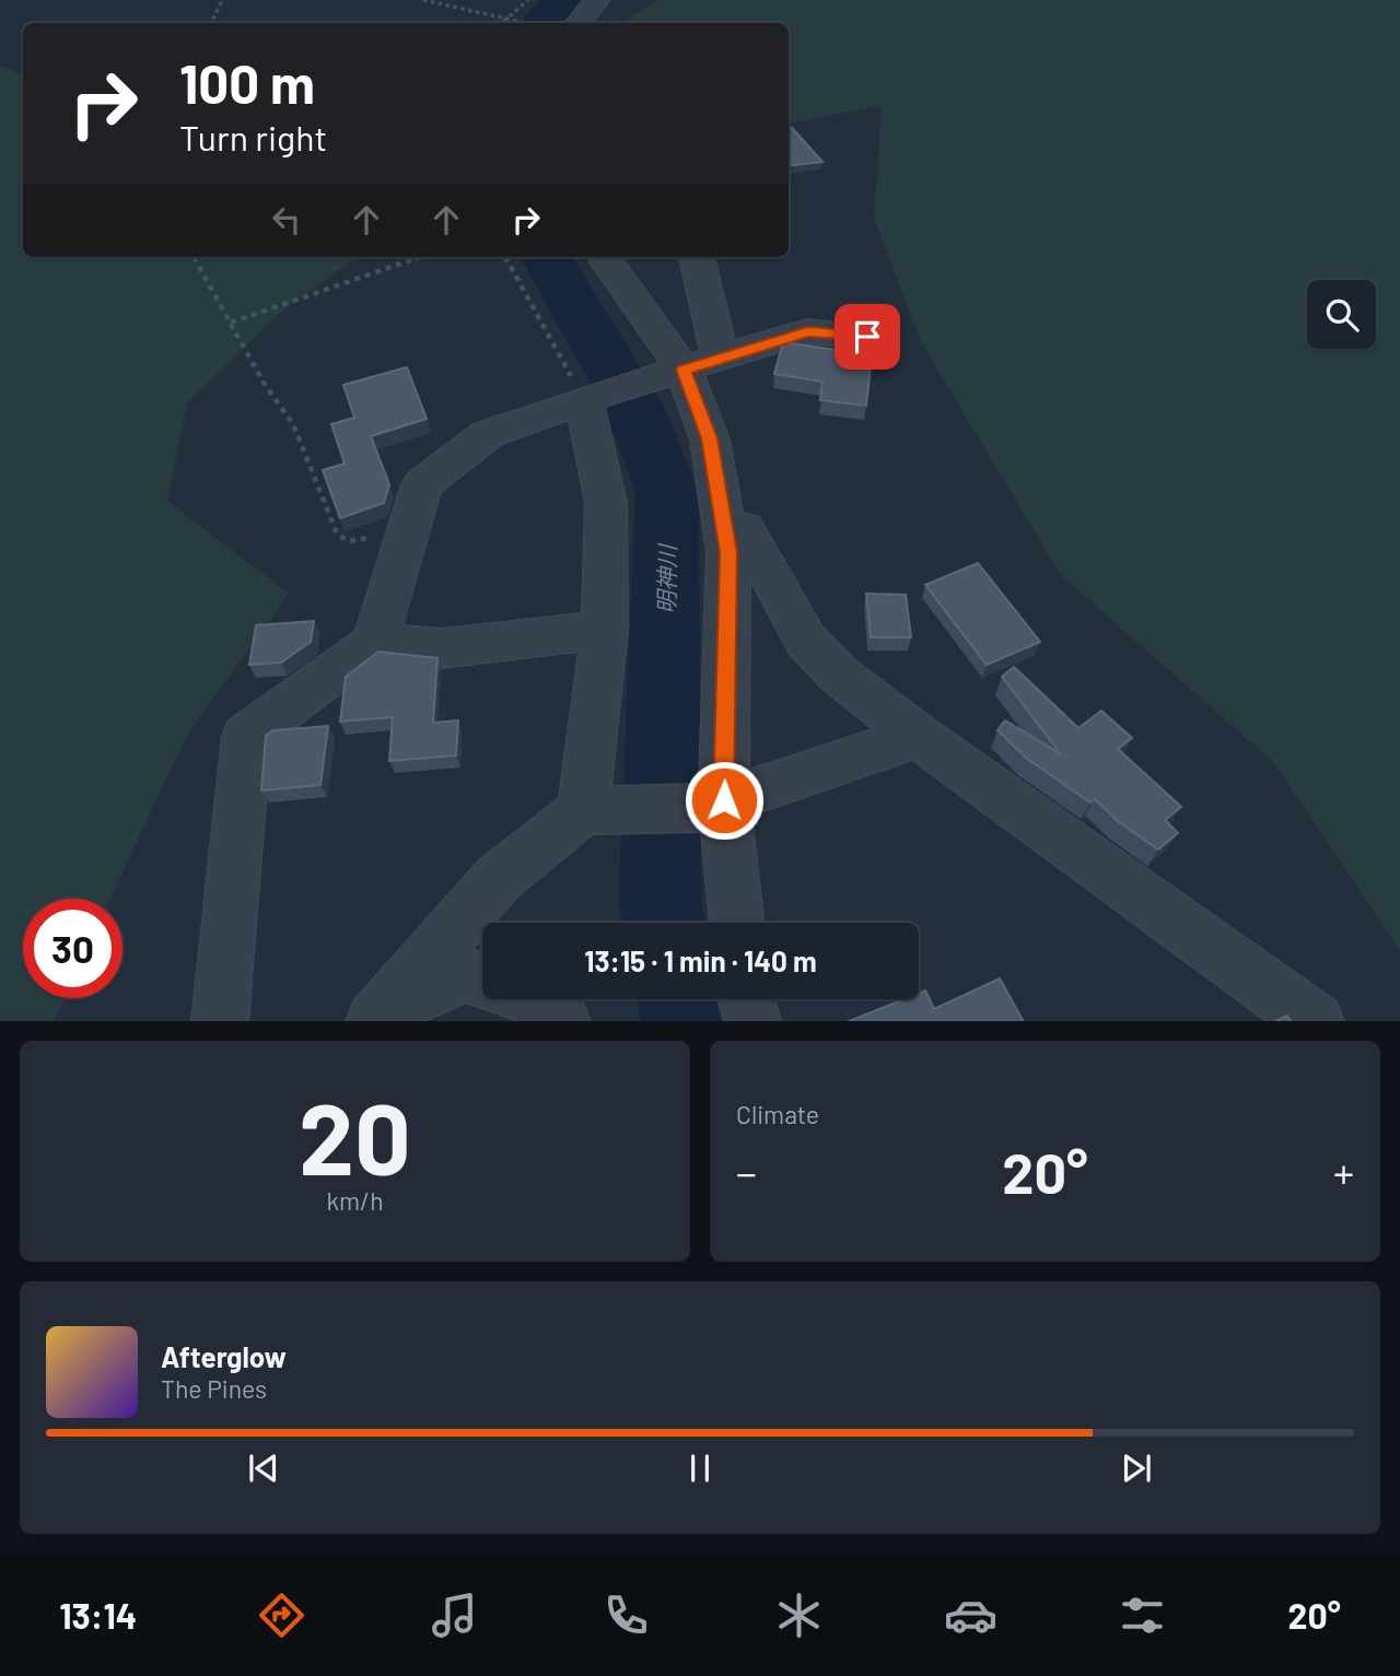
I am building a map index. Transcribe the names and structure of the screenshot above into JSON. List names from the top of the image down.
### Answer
{
  "water": ["明神川"],
  "page": {
    "turn": ["100 m", "Turn right"],
    "limit": "30",
    "trip": "13:15 · 1 min · 140 m",
    "tile": [
      ["20", "km/h"],
      "Climate"
    ],
    "heat": ["−", "20°", "+"],
    "song": ["Afterglow", "The Pines"],
    "tabs": ["13:14", "20°"]
  }
}
